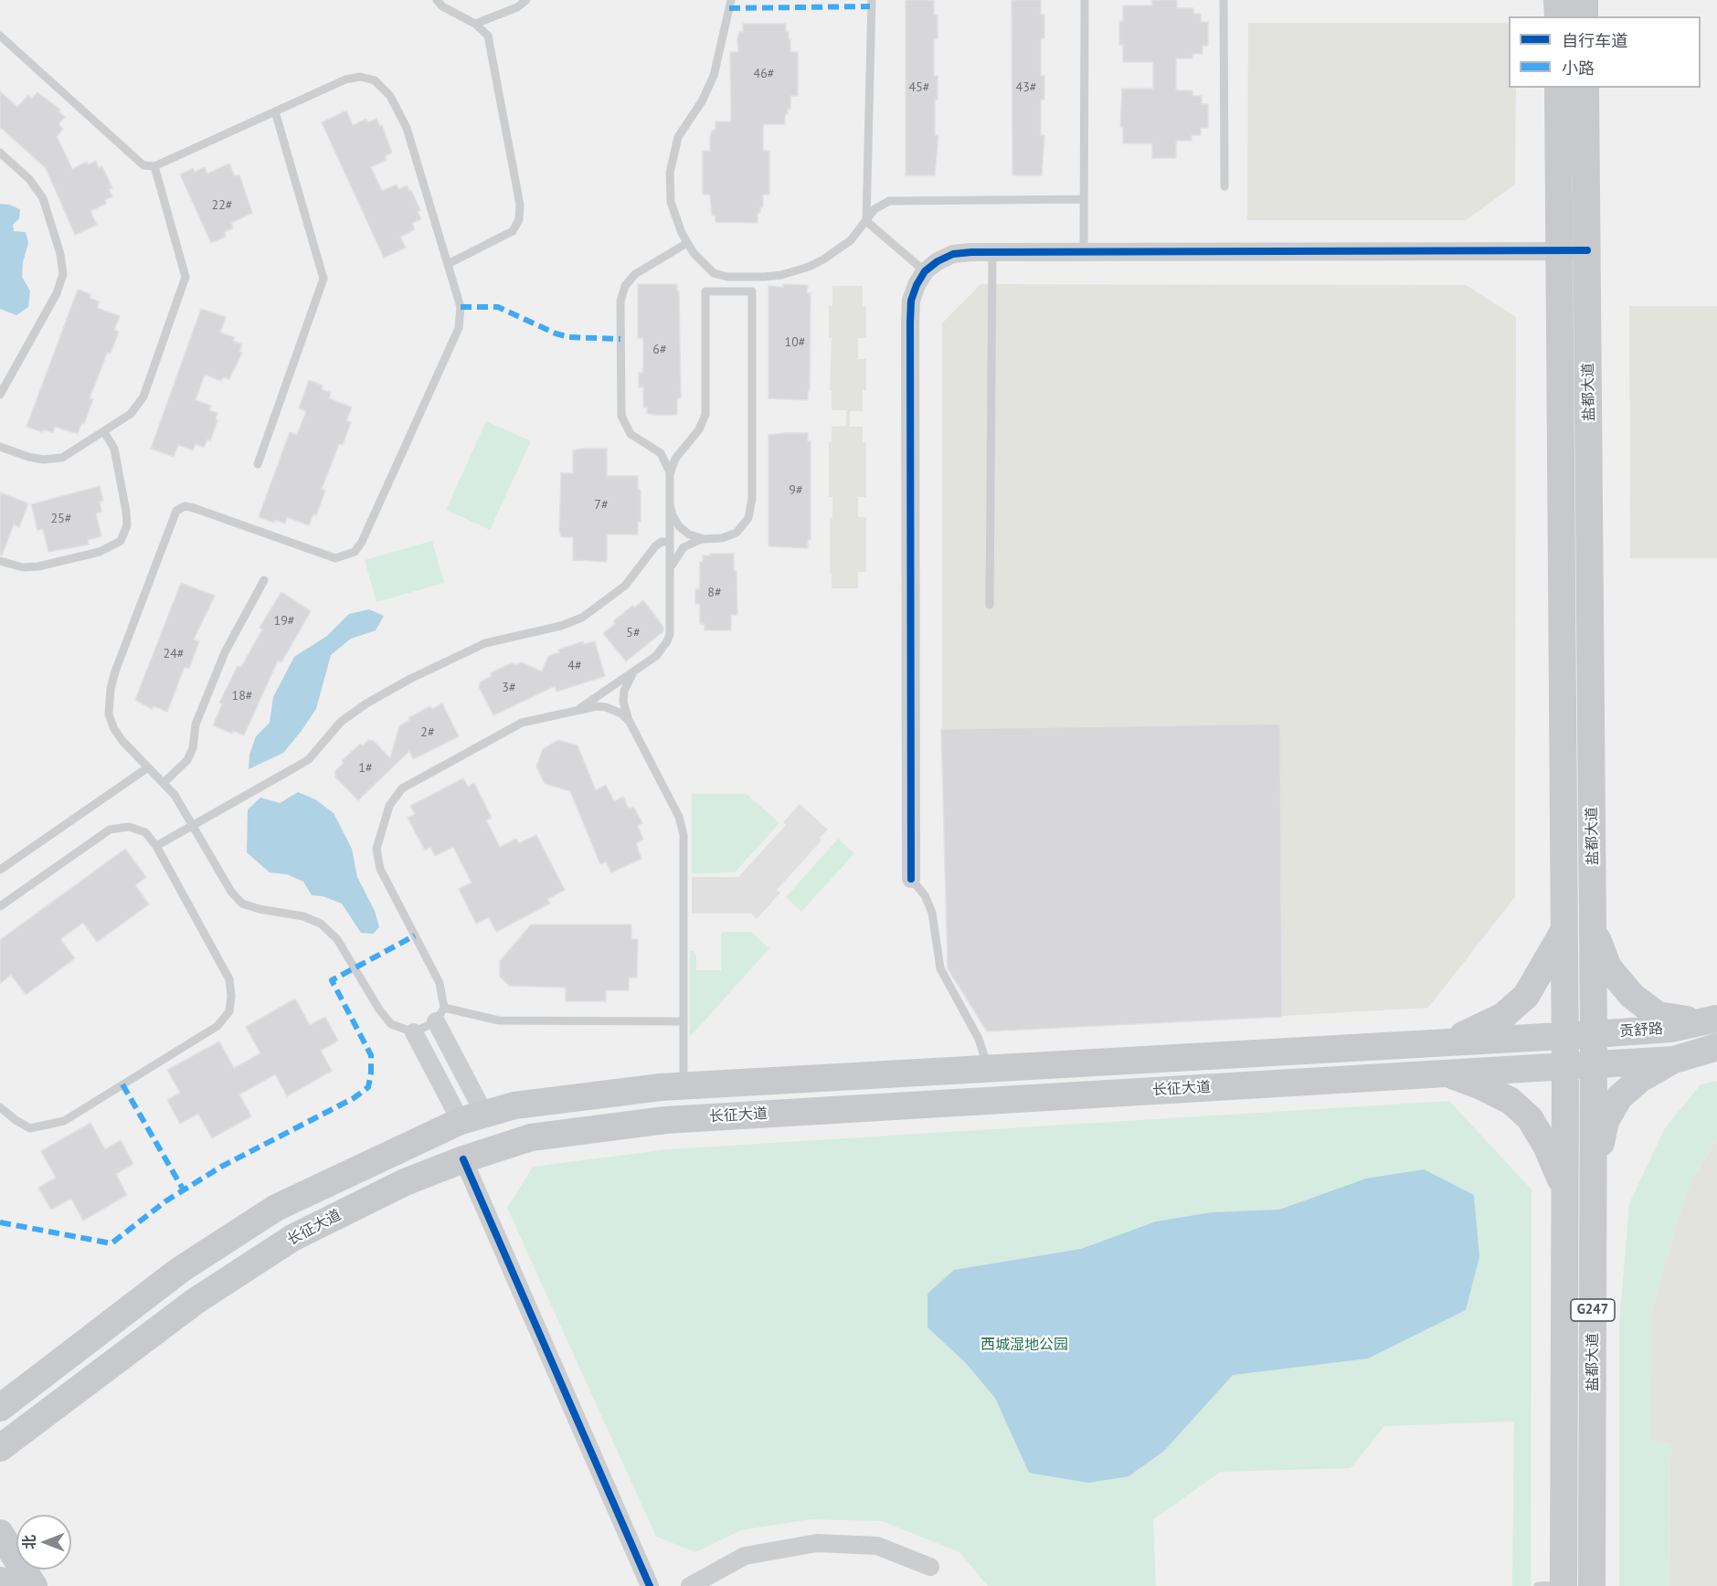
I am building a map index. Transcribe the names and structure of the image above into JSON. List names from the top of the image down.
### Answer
{
  "streets": {
    "main road": [
      "盐都大道",
      "贡舒路",
      "长征大道",
      "G247"
    ]
  },
  "crossings": [
    ["盐都大道", "贡舒路"],
    ["盐都大道", "长征大道"],
    ["贡舒路", "长征大道"]
  ],
  "parks": ["西城湿地公园"],
  "house_numbers": [
    "46#",
    "45#",
    "43#",
    "22#",
    "10#",
    "6#",
    "9#",
    "7#",
    "25#",
    "8#",
    "19#",
    "5#",
    "24#",
    "4#",
    "3#",
    "18#",
    "2#",
    "1#"
  ],
  "legend": ["自行车道", "小路"],
  "north": "left"
}
